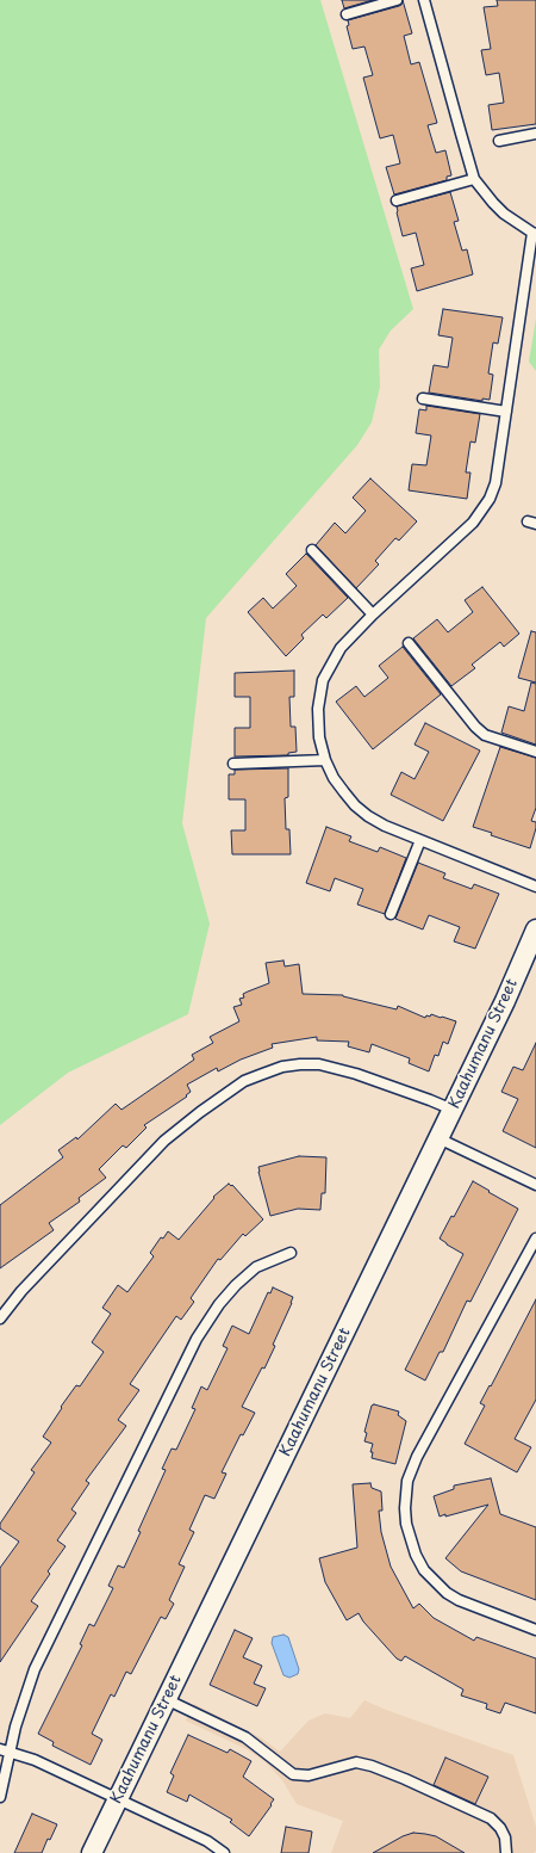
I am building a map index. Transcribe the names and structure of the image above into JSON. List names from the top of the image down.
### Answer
{
  "streets": {
    "street": ["Kaahumanu Street"]
  }
}
